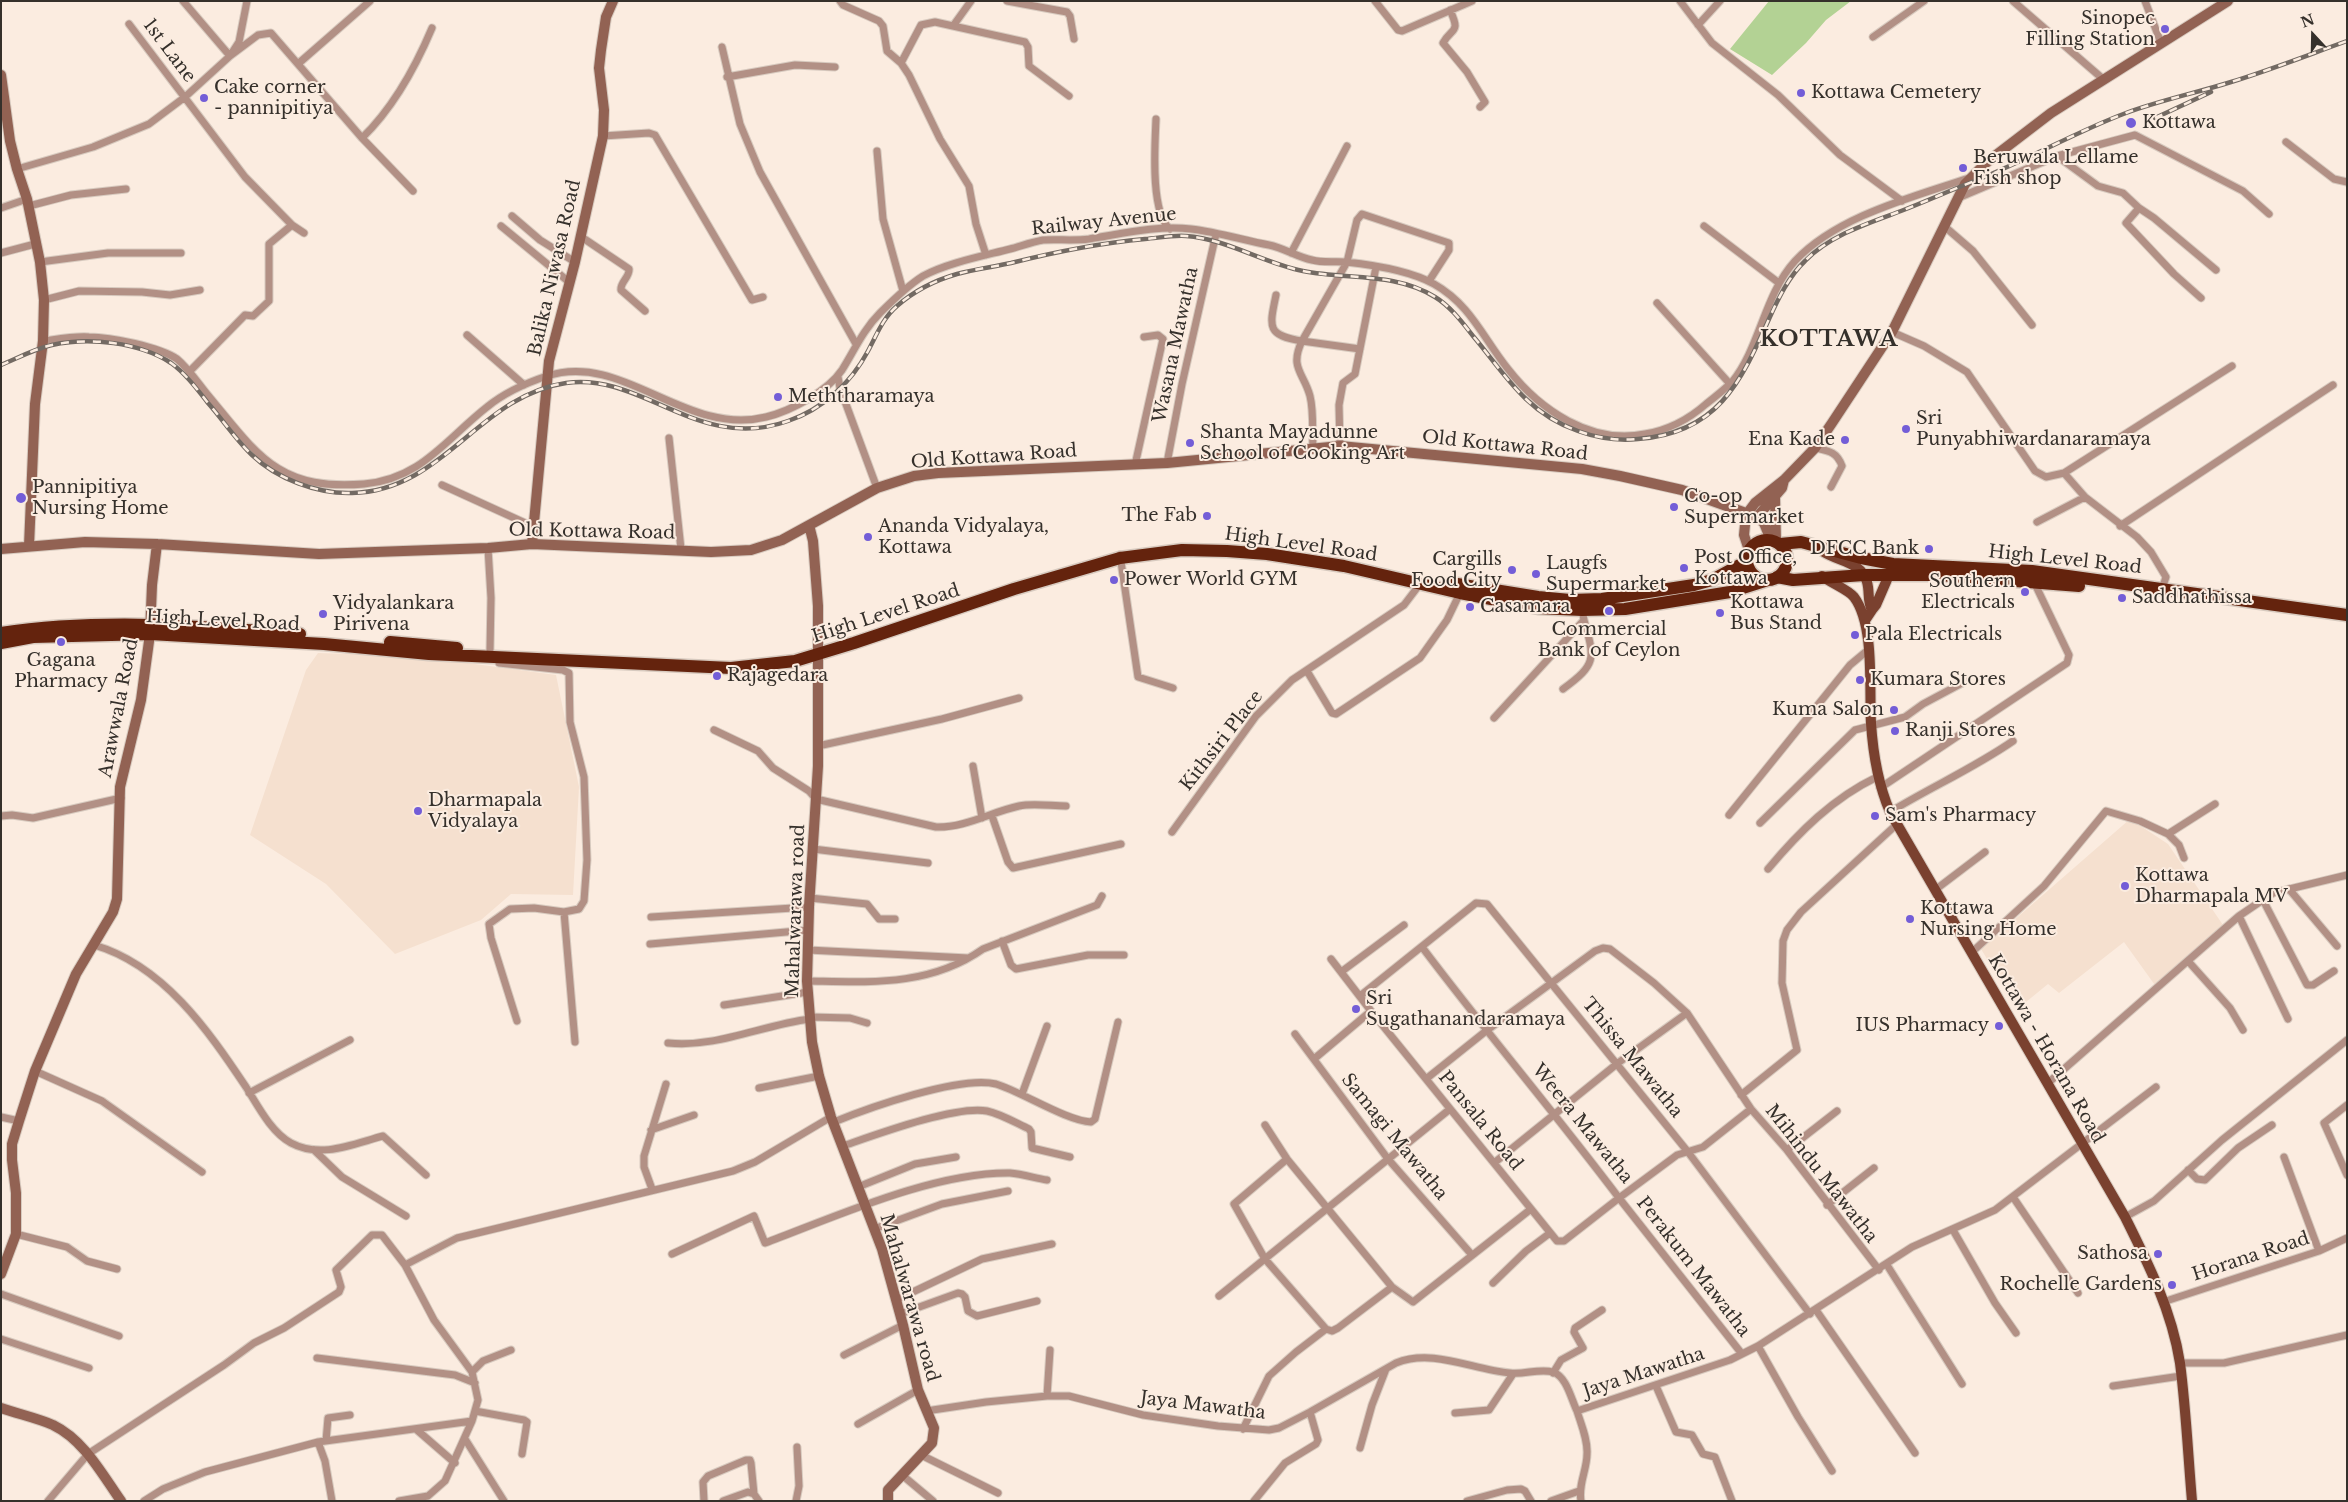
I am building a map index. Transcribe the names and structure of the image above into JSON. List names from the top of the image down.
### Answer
{
  "streets": {
    "highway": ["High Level Road"],
    "main road": ["Kottawa - Horana Road"],
    "street": [
      "1st Lane",
      "Railway Avenue",
      "Balika Niwasa Road",
      "Wasana Mawatha",
      "Old Kottawa Road",
      "Arawwala Road",
      "Kithsiri Place",
      "Mahalwarawa road",
      "Thissa Mawatha",
      "Pansala Road",
      "Weera Mawatha",
      "Samagi Mawatha",
      "Mihindu Mawatha",
      "Horana Road",
      "Perakum Mawatha",
      "Jaya Mawatha"
    ]
  },
  "crossings": [
    ["Railway Avenue", "Balika Niwasa Road"],
    ["Railway Avenue", "Wasana Mawatha"],
    ["Balika Niwasa Road", "Old Kottawa Road"],
    ["Wasana Mawatha", "Old Kottawa Road"],
    ["Old Kottawa Road", "Arawwala Road"],
    ["Old Kottawa Road", "Mahalwarawa road"],
    ["High Level Road", "Arawwala Road"],
    ["High Level Road", "Kithsiri Place"],
    ["High Level Road", "Mahalwarawa road"],
    ["High Level Road", "Kottawa - Horana Road"],
    ["Mahalwarawa road", "Jaya Mawatha"],
    ["Kottawa - Horana Road", "Horana Road"],
    ["Kottawa - Horana Road", "Jaya Mawatha"],
    ["Thissa Mawatha", "Pansala Road"],
    ["Thissa Mawatha", "Weera Mawatha"],
    ["Thissa Mawatha", "Mihindu Mawatha"],
    ["Thissa Mawatha", "Jaya Mawatha"],
    ["Weera Mawatha", "Mihindu Mawatha"],
    ["Weera Mawatha", "Perakum Mawatha"],
    ["Mihindu Mawatha", "Jaya Mawatha"],
    ["Perakum Mawatha", "Jaya Mawatha"]
  ],
  "districts": ["KOTTAWA"],
  "places": [
    "Sinopec Filling Station",
    "Kottawa Cemetery",
    "Cake corner - pannipitiya",
    "Kottawa",
    "Beruwala Lellame Fish shop",
    "Meththaramaya",
    "Sri Punyabhiwardanaramaya",
    "Ena Kade",
    "Shanta Mayadunne School of Cooking Art",
    "Pannipitiya Nursing Home",
    "Co-op Supermarket",
    "The Fab",
    "Ananda Vidyalaya, Kottawa",
    "DFCC Bank",
    "Post Office, Kottawa",
    "Cargills Food City",
    "Laugfs Supermarket",
    "Power World GYM",
    "Southern Electricals",
    "Saddhathissa",
    "Casamara",
    "Commercial Bank of Ceylon",
    "Kottawa Bus Stand",
    "Vidyalankara Pirivena",
    "Pala Electricals",
    "Gagana Pharmacy",
    "Rajagedara",
    "Kumara Stores",
    "Kuma Salon",
    "Ranji Stores",
    "Dharmapala Vidyalaya",
    "Sam's Pharmacy",
    "Kottawa Dharmapala MV",
    "Kottawa Nursing Home",
    "Sri Sugathanandaramaya",
    "IUS Pharmacy",
    "Sathosa",
    "Rochelle Gardens"
  ],
  "north": "top"
}
